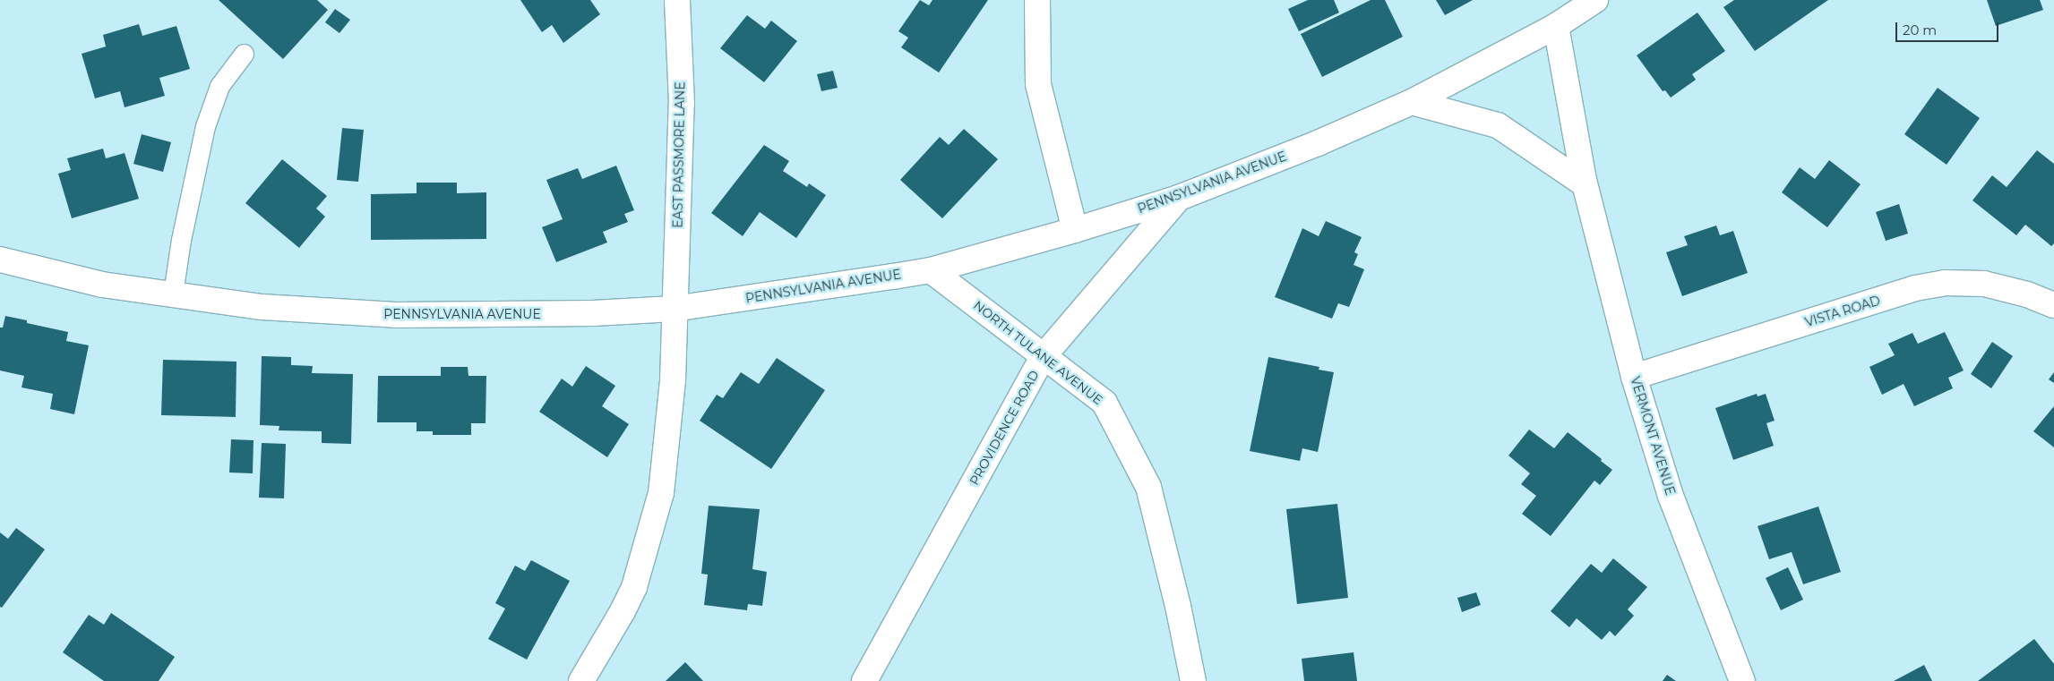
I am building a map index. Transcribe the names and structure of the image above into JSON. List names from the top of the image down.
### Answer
{
  "streets": {
    "street": [
      "EAST PASSMORE LANE",
      "PENNSYLVANIA AVENUE",
      "VISTA ROAD",
      "NORTH TULANE AVENUE",
      "PROVIDENCE ROAD",
      "VERMONT AVENUE"
    ]
  },
  "crossings": [
    ["EAST PASSMORE LANE", "PENNSYLVANIA AVENUE"],
    ["PENNSYLVANIA AVENUE", "NORTH TULANE AVENUE"],
    ["PENNSYLVANIA AVENUE", "PROVIDENCE ROAD"],
    ["PENNSYLVANIA AVENUE", "VERMONT AVENUE"],
    ["VISTA ROAD", "VERMONT AVENUE"],
    ["NORTH TULANE AVENUE", "PROVIDENCE ROAD"]
  ],
  "scale_bar": "20 m"
}
